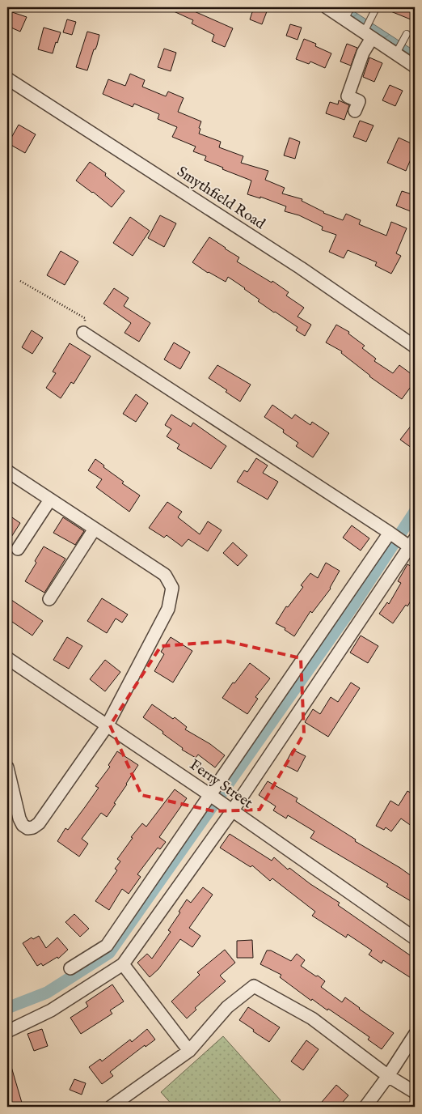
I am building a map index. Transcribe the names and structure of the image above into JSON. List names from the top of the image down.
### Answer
{
  "streets": {
    "street": ["Smythfield Road", "Ferry Street"]
  }
}
